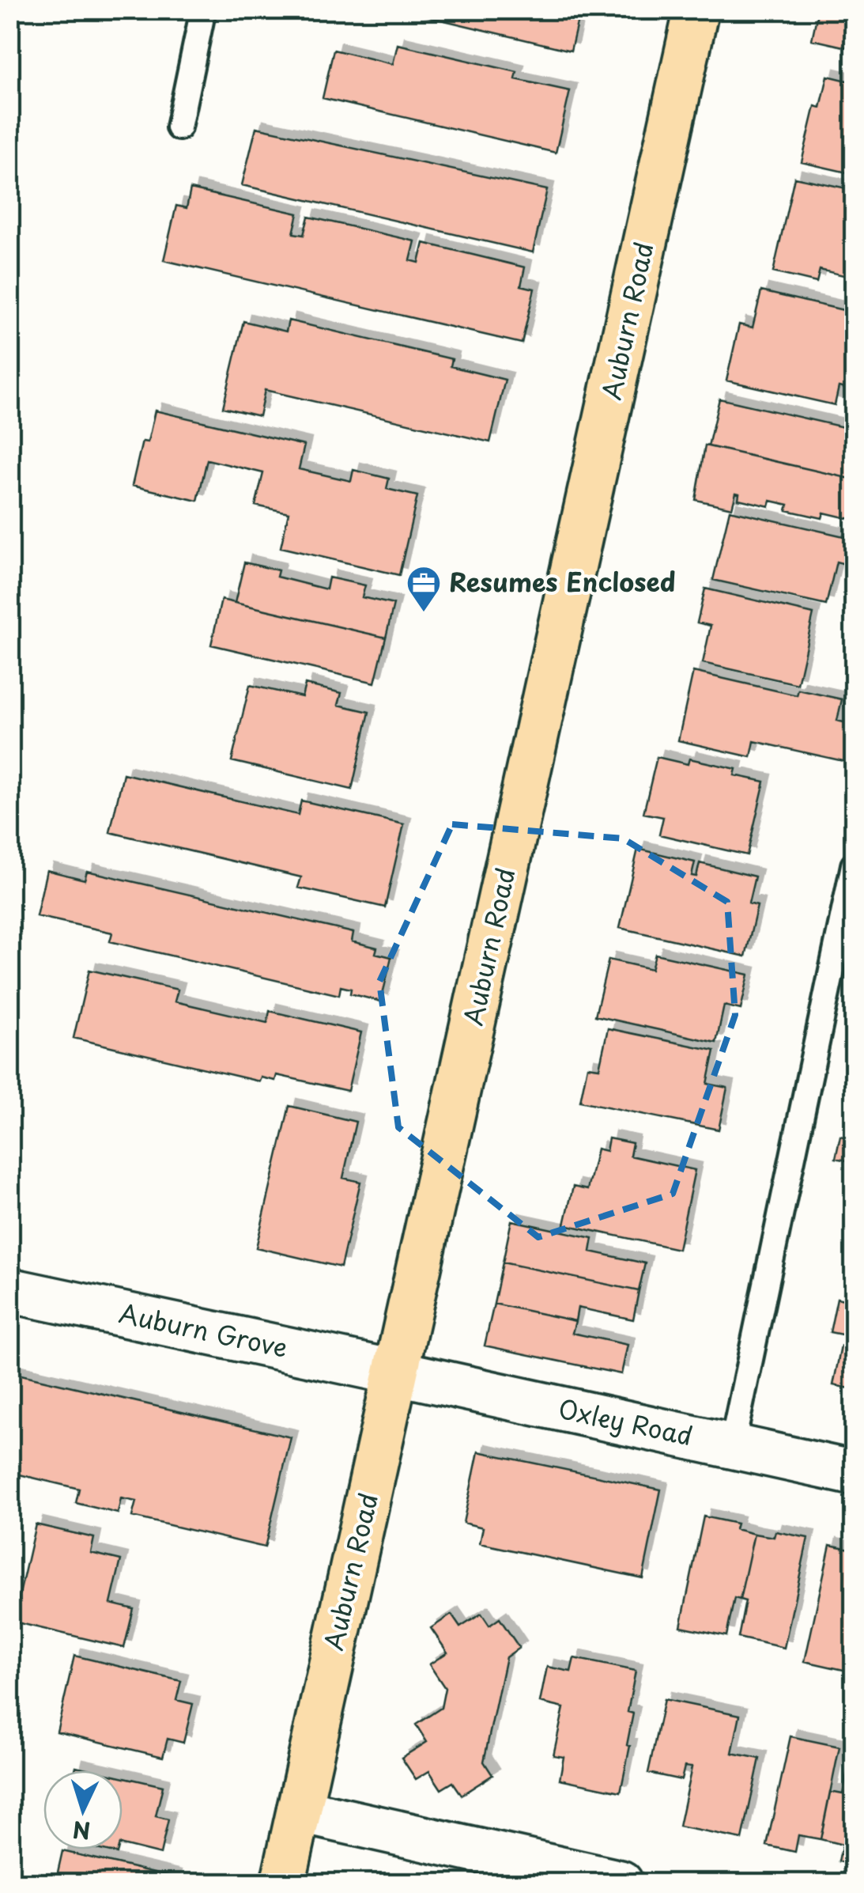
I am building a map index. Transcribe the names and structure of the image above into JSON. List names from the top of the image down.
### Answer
{
  "streets": {
    "main road": ["Auburn Road"],
    "street": ["Auburn Grove", "Oxley Road"]
  },
  "crossings": [
    ["Auburn Road", "Auburn Grove"],
    ["Auburn Road", "Oxley Road"],
    ["Auburn Grove", "Oxley Road"]
  ],
  "places": {
    "office": ["Resumes Enclosed"]
  },
  "north": "bottom"
}
